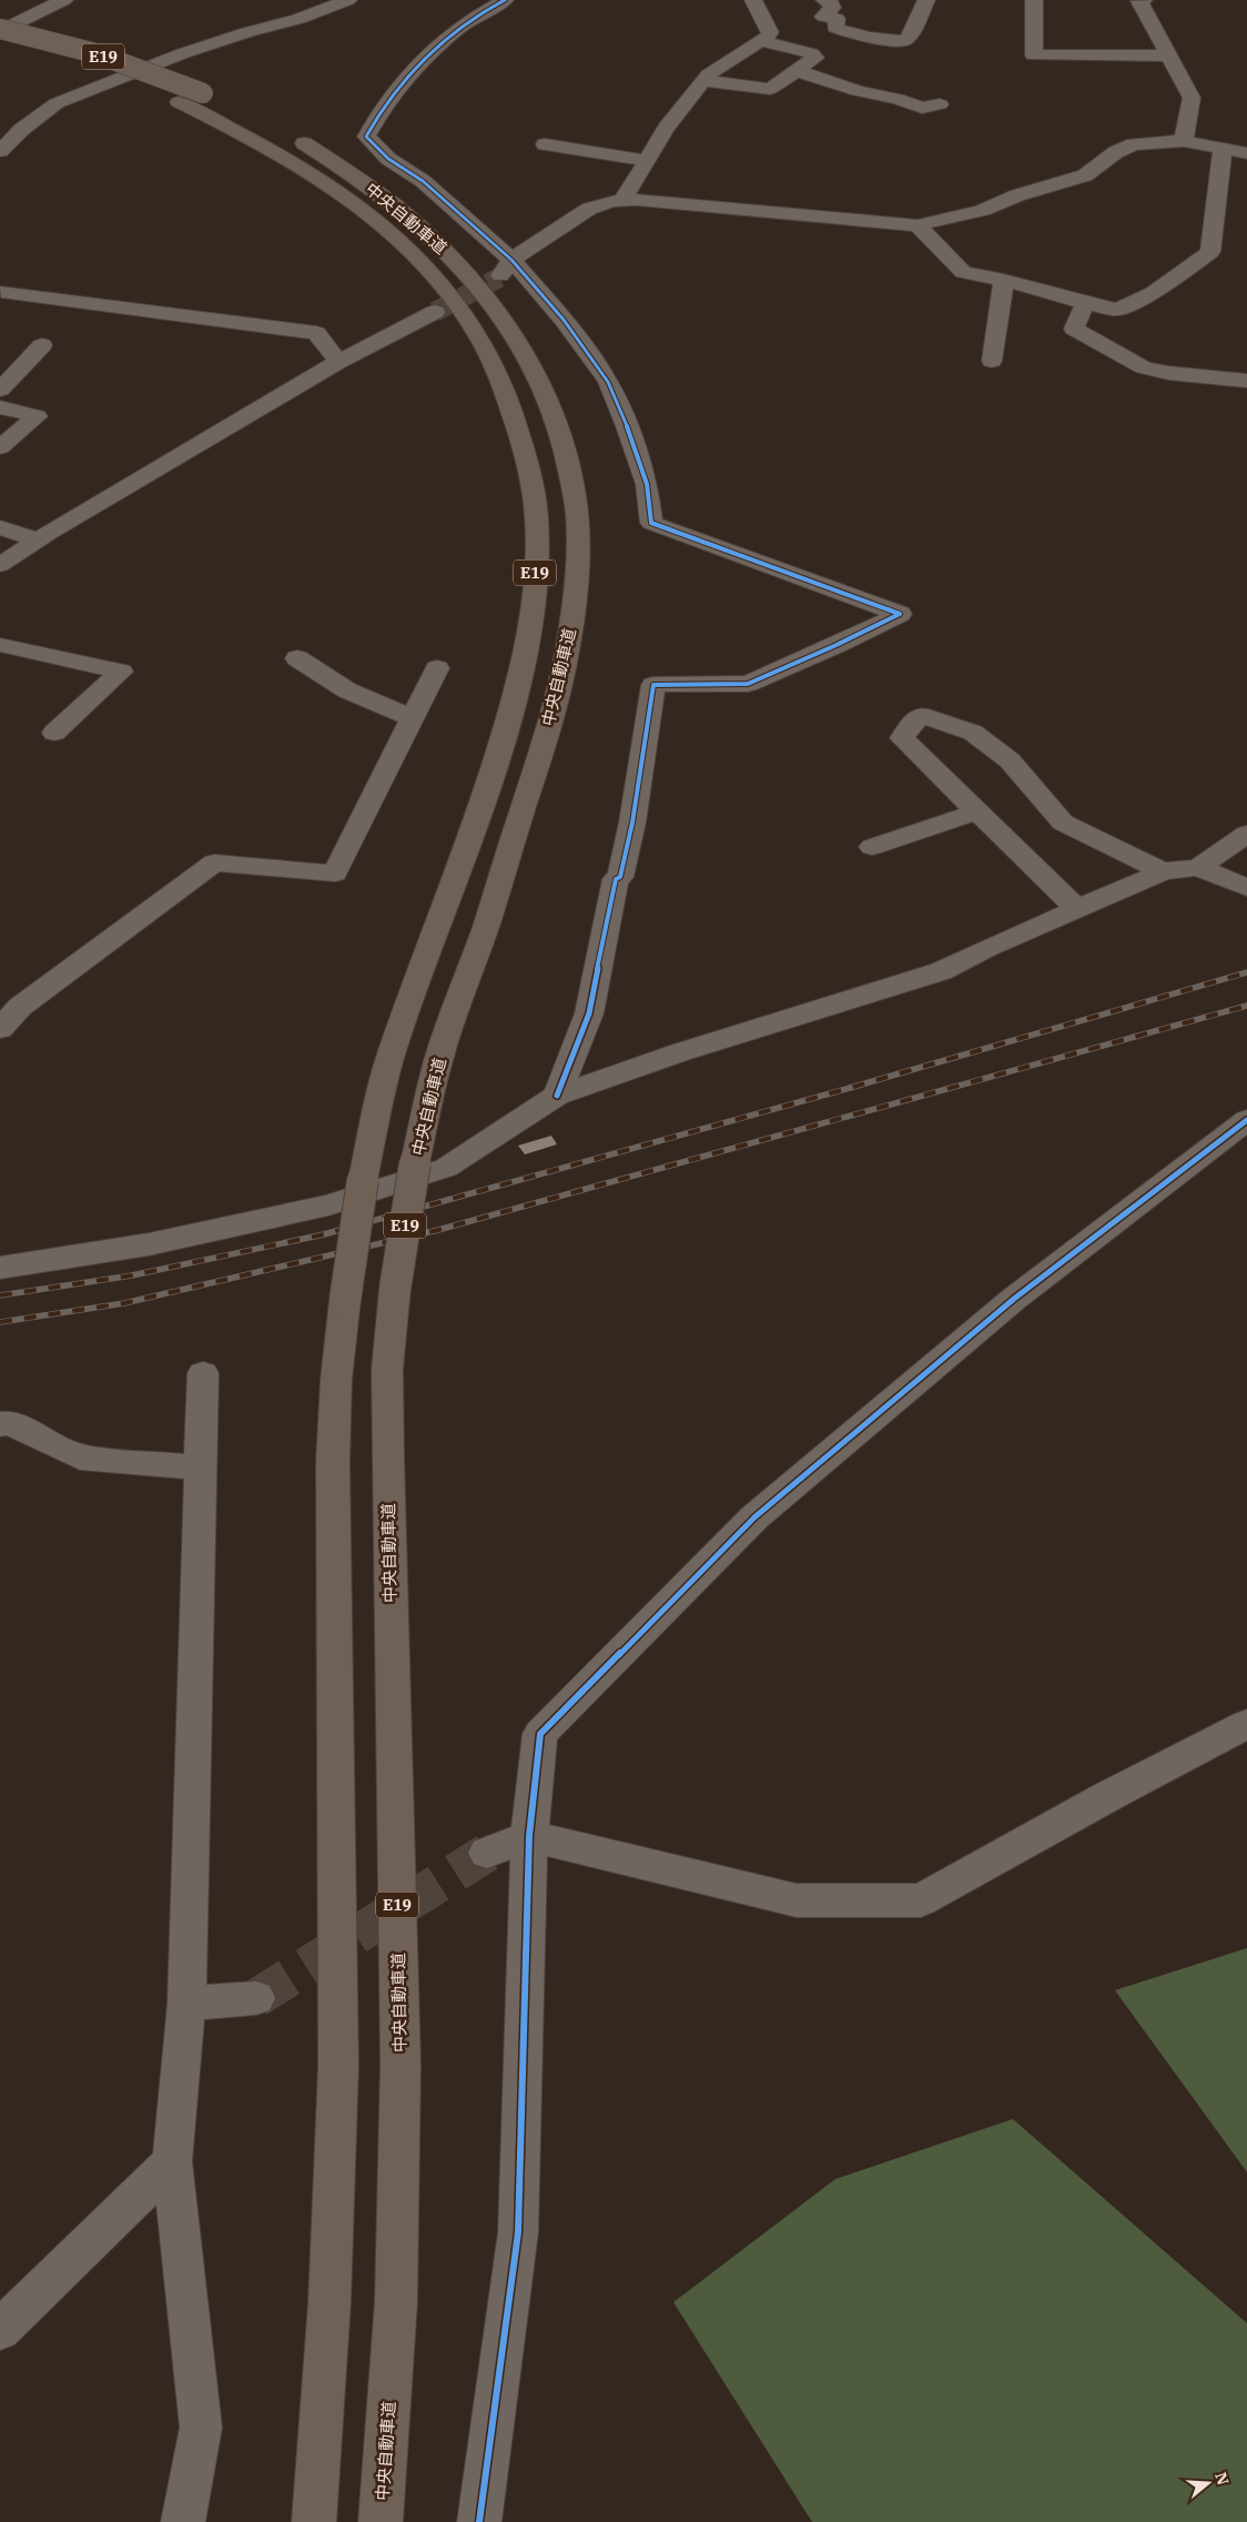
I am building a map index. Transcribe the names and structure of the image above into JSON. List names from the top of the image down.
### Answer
{
  "streets": {
    "highway": ["E19", "中央自動車道"]
  },
  "north": "right"
}
